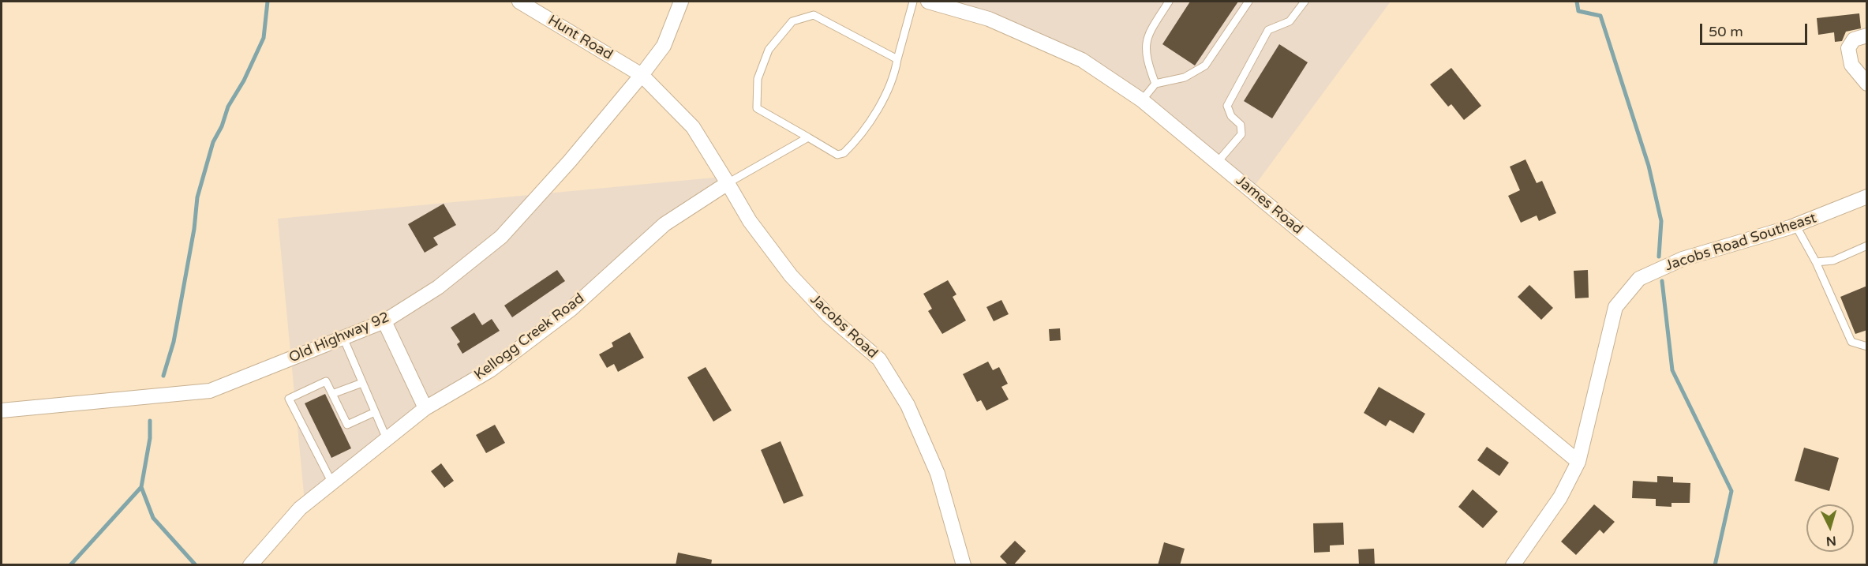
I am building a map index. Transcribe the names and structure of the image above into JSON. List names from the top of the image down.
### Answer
{
  "streets": {
    "street": [
      "Hunt Road",
      "James Road",
      "Jacobs Road Southeast",
      "Jacobs Road",
      "Kellogg Creek Road",
      "Old Highway 92"
    ]
  },
  "crossings": [
    ["Hunt Road", "Old Highway 92"],
    ["James Road", "Jacobs Road Southeast"],
    ["Jacobs Road", "Kellogg Creek Road"]
  ],
  "scale_bar": "50 m",
  "north": "bottom"
}
